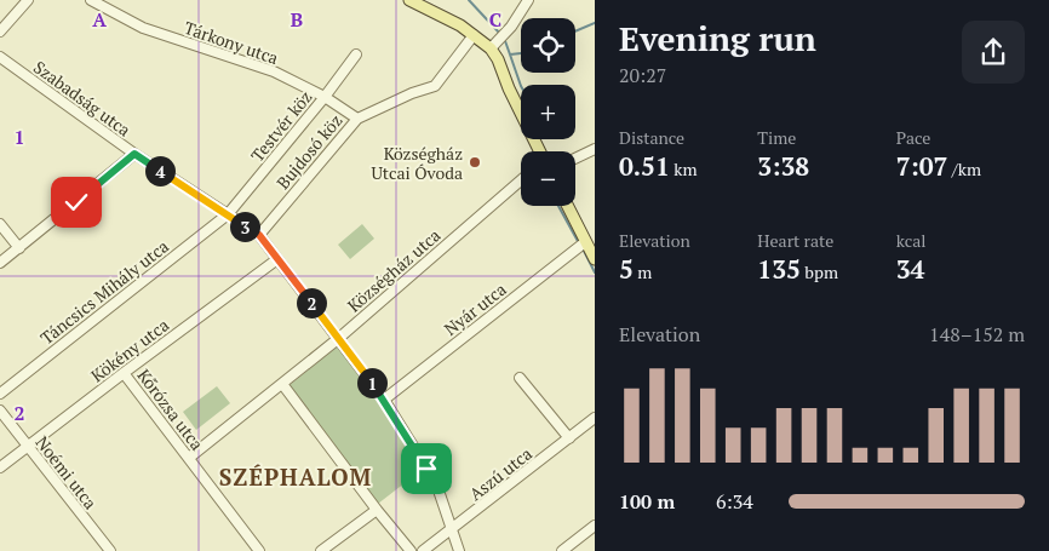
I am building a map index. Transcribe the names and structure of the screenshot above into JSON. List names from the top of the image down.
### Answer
{
  "streets": {
    "street": [
      "Tárkony utca",
      "Szabadság utca",
      "Testvér köz",
      "Bujdosó köz",
      "Községház utca",
      "Táncsics Mihály utca",
      "Nyár utca",
      "Kökény utca",
      "Kőrózsa utca",
      "Noémi utca",
      "Aszú utca"
    ]
  },
  "crossings": [
    ["Tárkony utca", "Testvér köz"],
    ["Tárkony utca", "Bujdosó köz"],
    ["Szabadság utca", "Testvér köz"],
    ["Szabadság utca", "Bujdosó köz"],
    ["Szabadság utca", "Községház utca"],
    ["Szabadság utca", "Táncsics Mihály utca"],
    ["Szabadság utca", "Nyár utca"],
    ["Szabadság utca", "Kökény utca"],
    ["Szabadság utca", "Aszú utca"],
    ["Testvér köz", "Táncsics Mihály utca"],
    ["Községház utca", "Kőrózsa utca"],
    ["Kökény utca", "Kőrózsa utca"],
    ["Kökény utca", "Noémi utca"]
  ],
  "districts": ["SZÉPHALOM"],
  "places": ["Községház Utcai Óvoda"],
  "page": {
    "heading": ["Evening run", "20:27"],
    "map_buttons": ["+", "−"],
    "stats": [
      ["Distance", "0.51 km"],
      ["Time", "3:38"],
      ["Pace", "7:07 /km"],
      ["Elevation", "5 m"],
      ["Heart rate", "135 bpm"],
      ["kcal", "34"]
    ],
    "pins": [
      "4",
      "3",
      "2",
      "1"
    ],
    "chart": ["Elevation", "148–152 m"],
    "list": [
      {
        "name": "100 m",
        "note": "6:34"
      }
    ]
  },
  "grid": {
    "columns": ["A", "B", "C"],
    "rows": ["1", "2"]
  }
}
